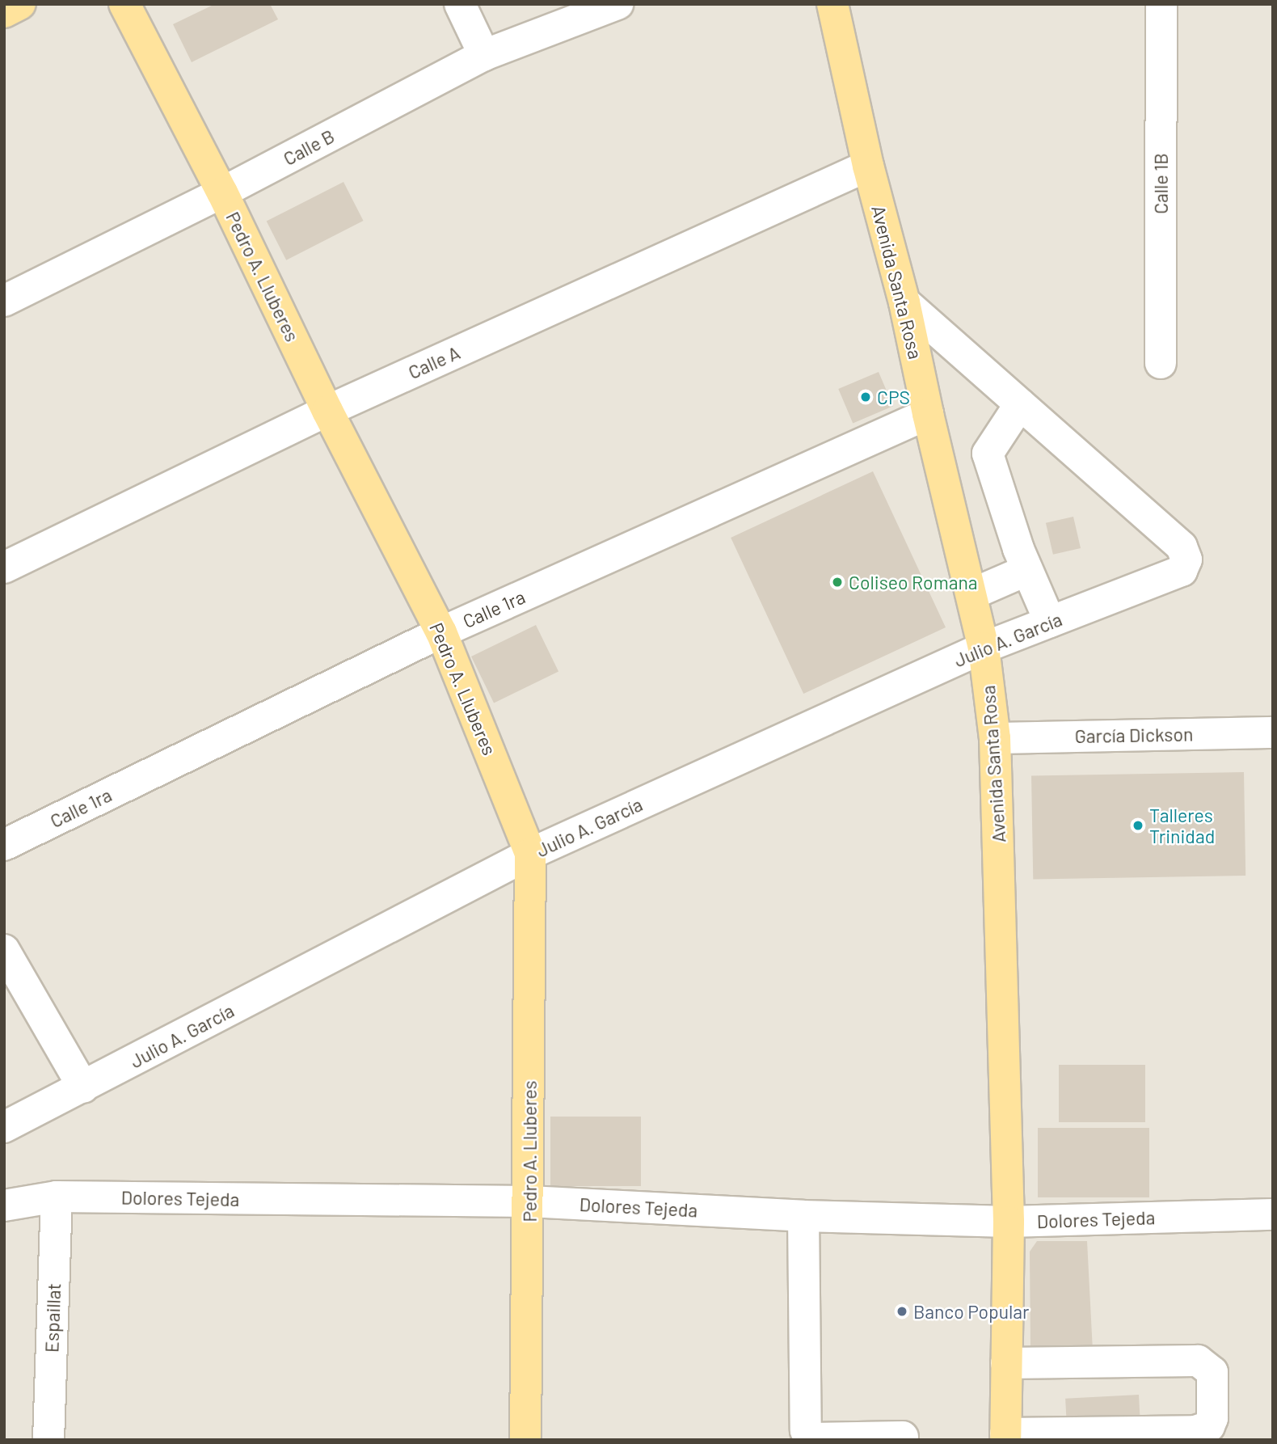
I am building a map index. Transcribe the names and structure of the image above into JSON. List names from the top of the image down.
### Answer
{
  "streets": {
    "main road": ["Pedro A. Lluberes", "Avenida Santa Rosa"],
    "street": [
      "Calle B",
      "Calle 1B",
      "Calle A",
      "Calle 1ra",
      "Julio A. García",
      "García Dickson",
      "Dolores Tejeda",
      "Espaillat"
    ]
  },
  "crossings": [
    ["Calle B", "Pedro A. Lluberes"],
    ["Pedro A. Lluberes", "Calle A"],
    ["Pedro A. Lluberes", "Calle 1ra"],
    ["Pedro A. Lluberes", "Julio A. García"],
    ["Pedro A. Lluberes", "Dolores Tejeda"],
    ["Avenida Santa Rosa", "Calle A"],
    ["Avenida Santa Rosa", "Calle 1ra"],
    ["Avenida Santa Rosa", "Julio A. García"],
    ["Avenida Santa Rosa", "García Dickson"],
    ["Avenida Santa Rosa", "Dolores Tejeda"],
    ["Dolores Tejeda", "Espaillat"]
  ],
  "places": [
    "CPS",
    "Coliseo Romana",
    "Talleres Trinidad",
    "Banco Popular"
  ]
}
